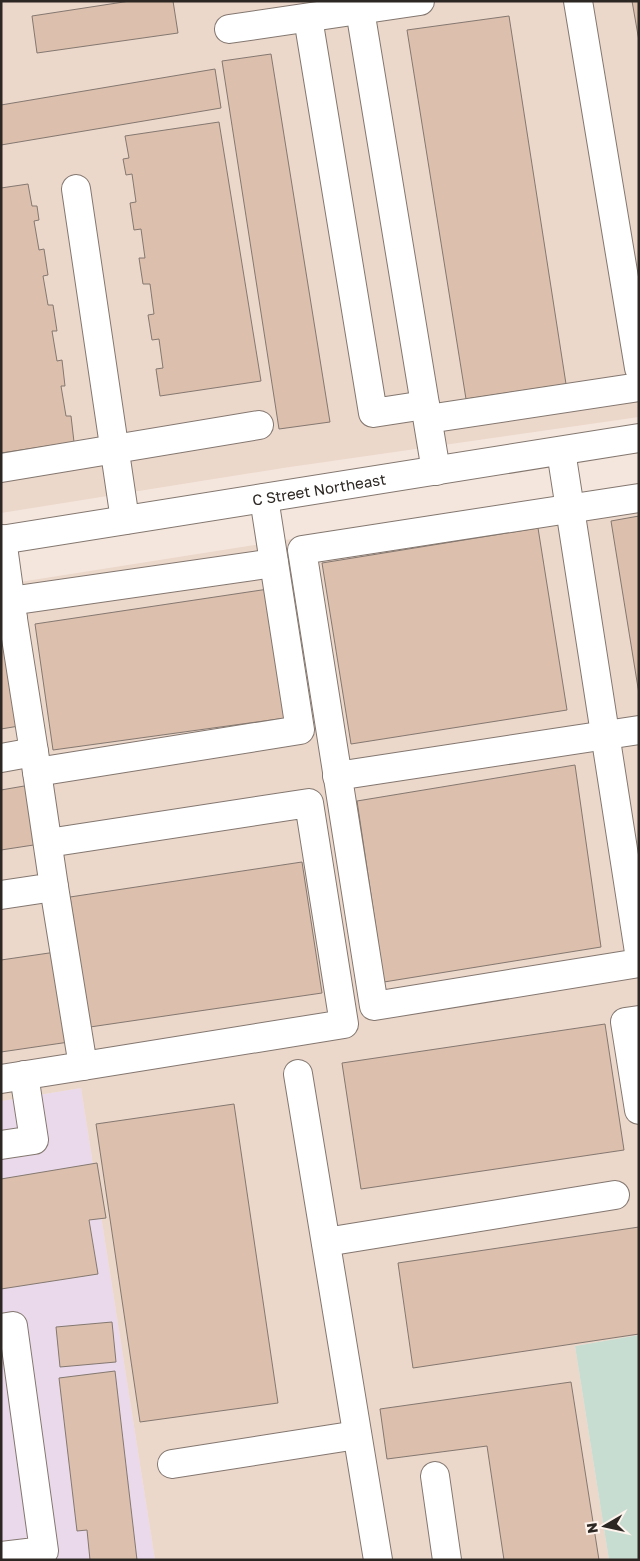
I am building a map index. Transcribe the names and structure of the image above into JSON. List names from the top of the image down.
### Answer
{
  "streets": {
    "street": ["C Street Northeast"]
  },
  "north": "left"
}
